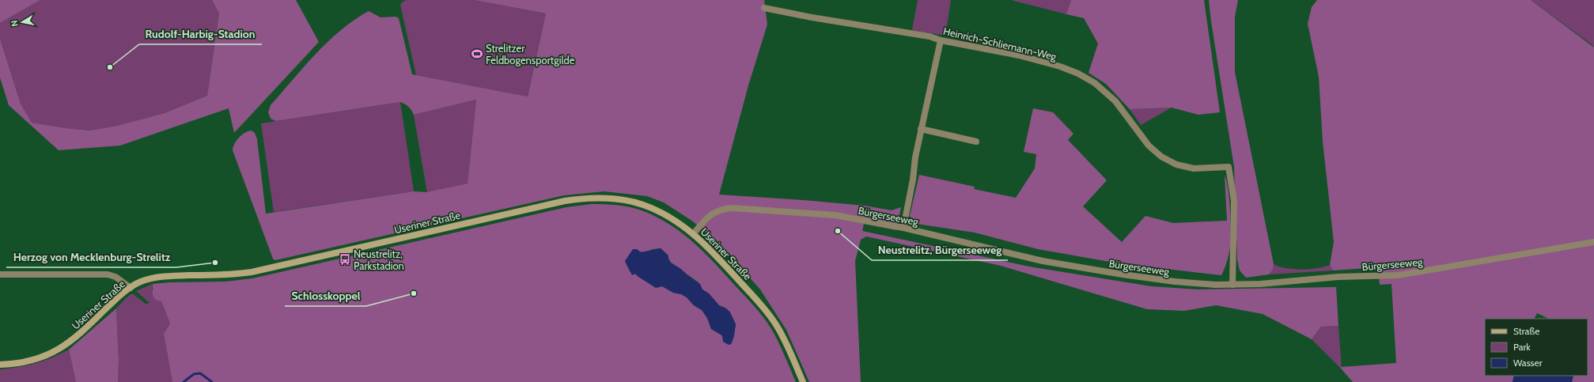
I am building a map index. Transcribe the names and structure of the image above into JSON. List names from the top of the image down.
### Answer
{
  "streets": {
    "main road": ["Useriner Straße"],
    "street": ["Heinrich-Schliemann-Weg", "Bürgerseeweg"]
  },
  "crossings": [
    ["Heinrich-Schliemann-Weg", "Bürgerseeweg"],
    ["Bürgerseeweg", "Useriner Straße"]
  ],
  "places": {
    "sports": ["Strelitzer Feldbogensportgilde"],
    "other": [
      "Rudolf-Harbig-Stadion",
      "Neustrelitz, Bürgerseeweg",
      "Herzog von Mecklenburg-Strelitz",
      "Schlosskoppel"
    ],
    "bus stop": ["Neustrelitz, Parkstadion"]
  },
  "legend": ["Straße", "Park", "Wasser"],
  "north": "left"
}
